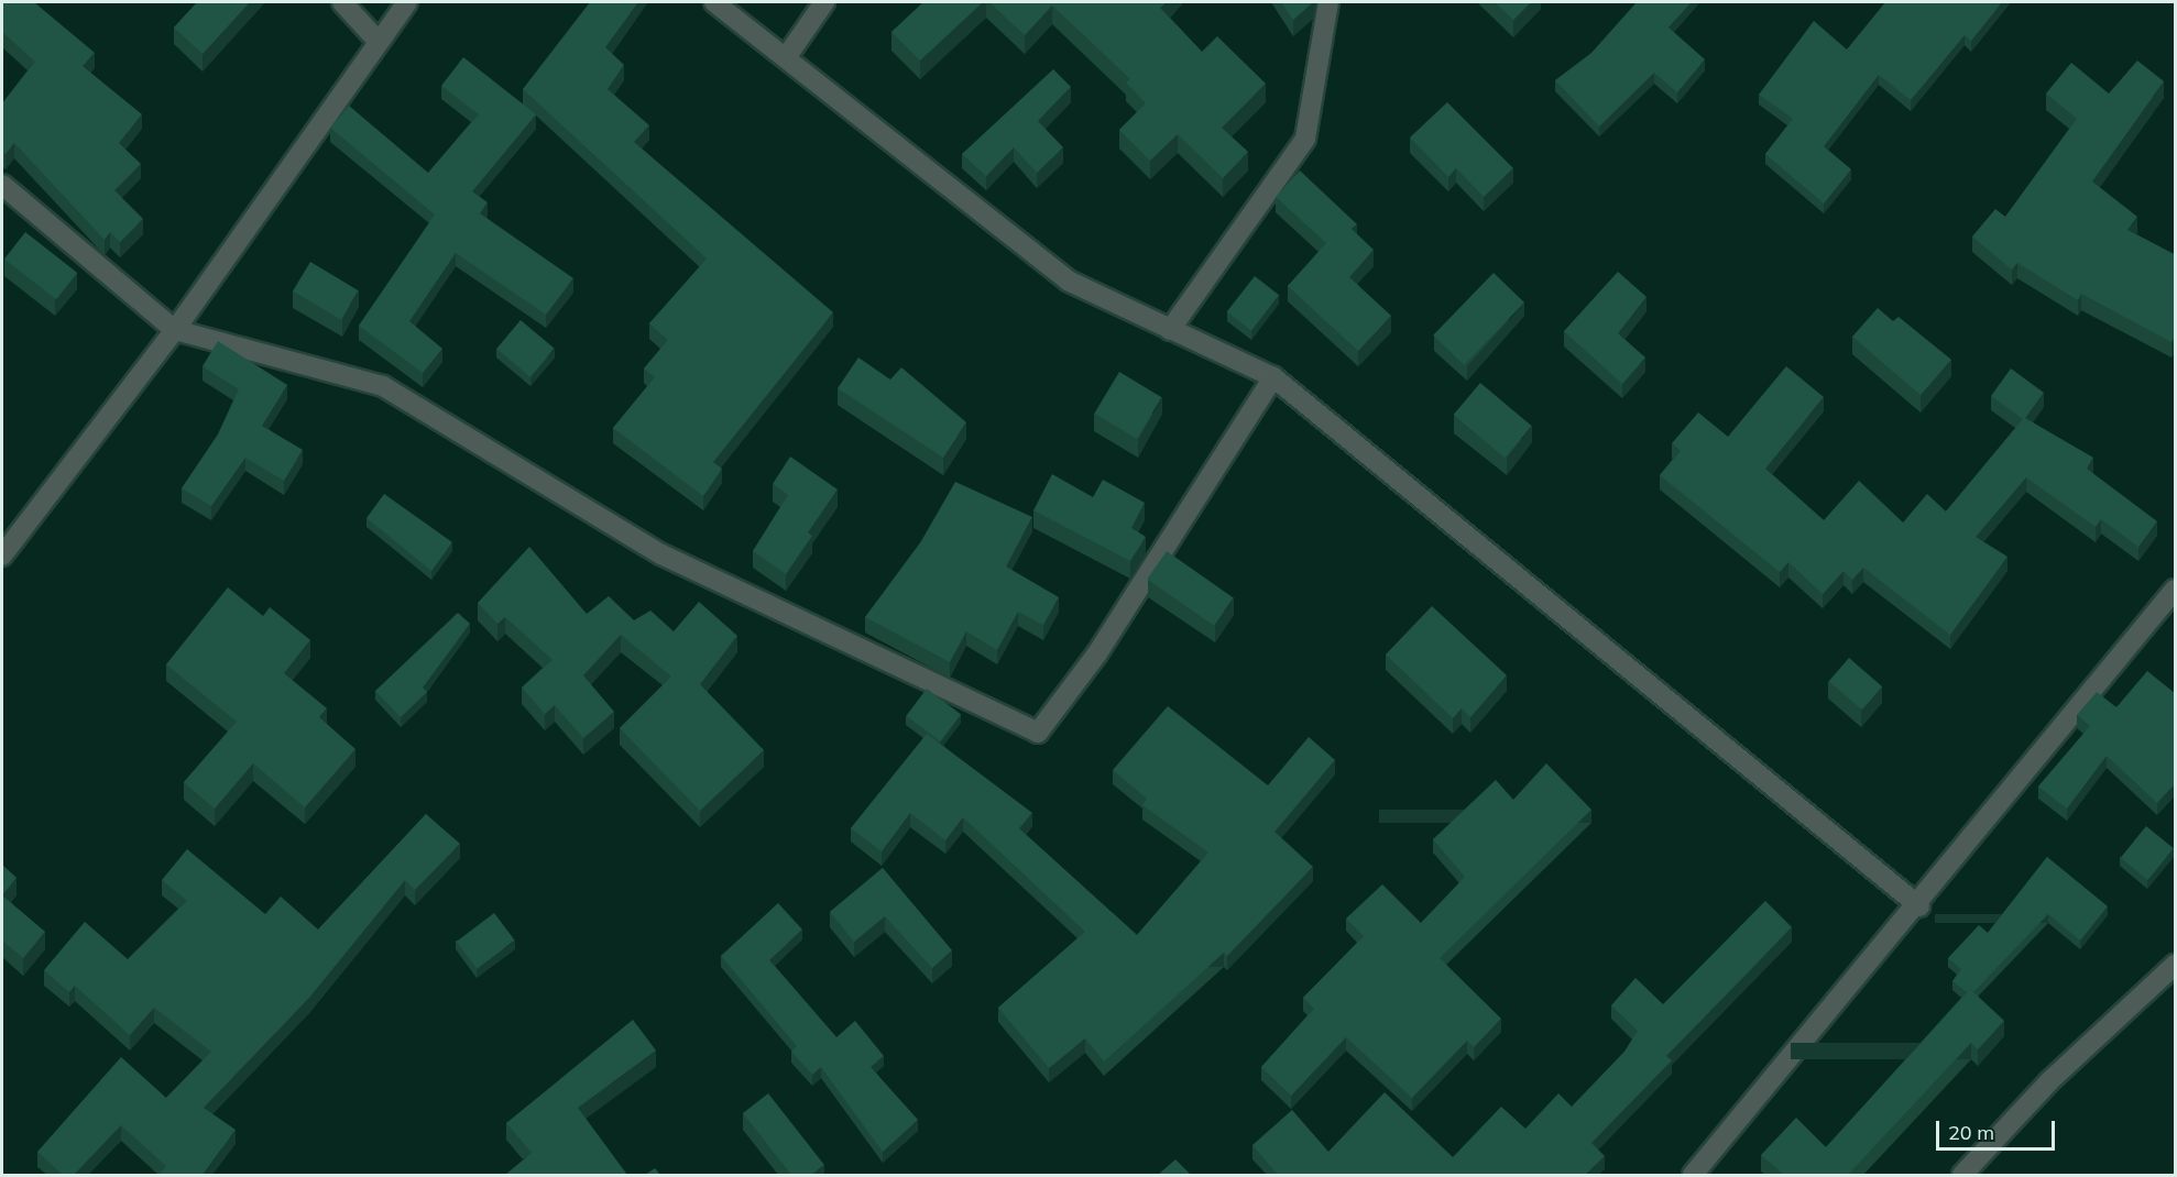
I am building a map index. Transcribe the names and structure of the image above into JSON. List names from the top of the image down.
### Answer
{
  "scale_bar": "20 m"
}
